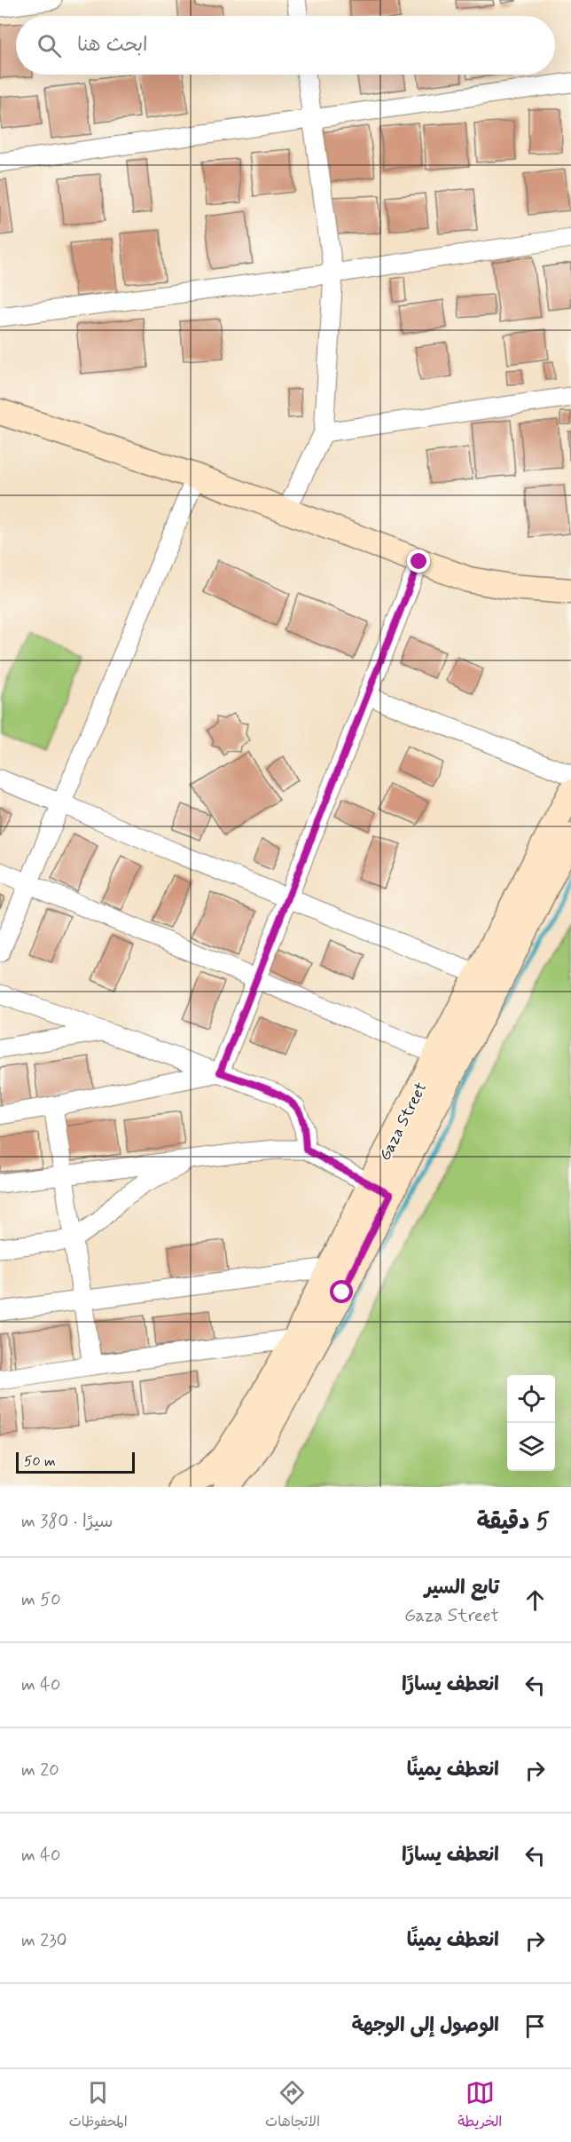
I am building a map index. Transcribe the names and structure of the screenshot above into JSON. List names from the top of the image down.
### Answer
{
  "streets": {
    "main road": ["Gaza Street"]
  },
  "scale_bar": "50 m",
  "page": {
    "search": "ابحث هنا",
    "scale": "50 m",
    "heading": ["5 دقيقة", "سيرًا · 380 m"],
    "list": [
      ["تابع السير", "Gaza Street", "50 m"],
      ["انعطف يسارًا", "40 m"],
      ["انعطف يمينًا", "20 m"],
      ["انعطف يسارًا", "40 m"],
      ["انعطف يمينًا", "230 m"],
      "الوصول إلى الوجهة"
    ],
    "nav": ["الخريطة", "الاتجاهات", "المحفوظات"]
  }
}
